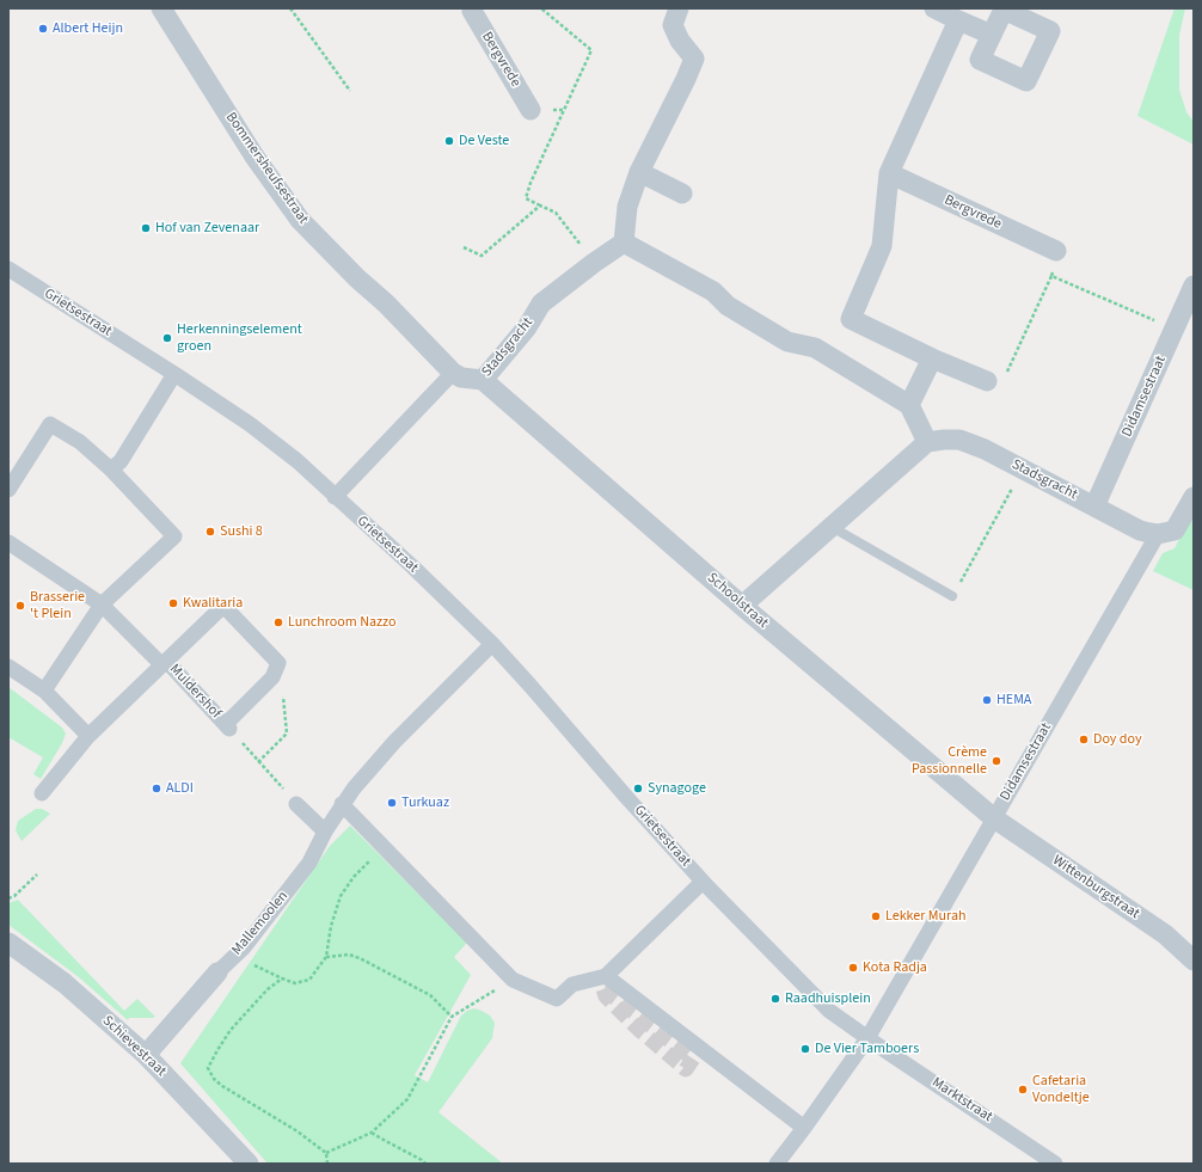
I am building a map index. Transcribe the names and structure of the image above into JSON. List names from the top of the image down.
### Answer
{
  "streets": {
    "street": [
      "Bergvrede",
      "Bommersheufsestraat",
      "Grietsestraat",
      "Stadsgracht",
      "Didamsestraat",
      "Schoolstraat",
      "Muldershof",
      "Wittenburgstraat",
      "Mallemoolen",
      "Schievestraat",
      "Marktstraat"
    ]
  },
  "crossings": [
    ["Bommersheufsestraat", "Stadsgracht"],
    ["Grietsestraat", "Mallemoolen"],
    ["Stadsgracht", "Didamsestraat"],
    ["Stadsgracht", "Schoolstraat"],
    ["Didamsestraat", "Schoolstraat"],
    ["Didamsestraat", "Wittenburgstraat"],
    ["Didamsestraat", "Marktstraat"],
    ["Schoolstraat", "Wittenburgstraat"],
    ["Mallemoolen", "Schievestraat"]
  ],
  "places": [
    "Albert Heijn",
    "De Veste",
    "Hof van Zevenaar",
    "Herkenningselement groen",
    "Sushi 8",
    "Kwalitaria",
    "Brasserie 't Plein",
    "Lunchroom Nazzo",
    "HEMA",
    "Doy doy",
    "Crème Passionnelle",
    "ALDI",
    "Synagoge",
    "Turkuaz",
    "Lekker Murah",
    "Kota Radja",
    "Raadhuisplein",
    "De Vier Tamboers",
    "Cafetaria Vondeltje"
  ]
}
